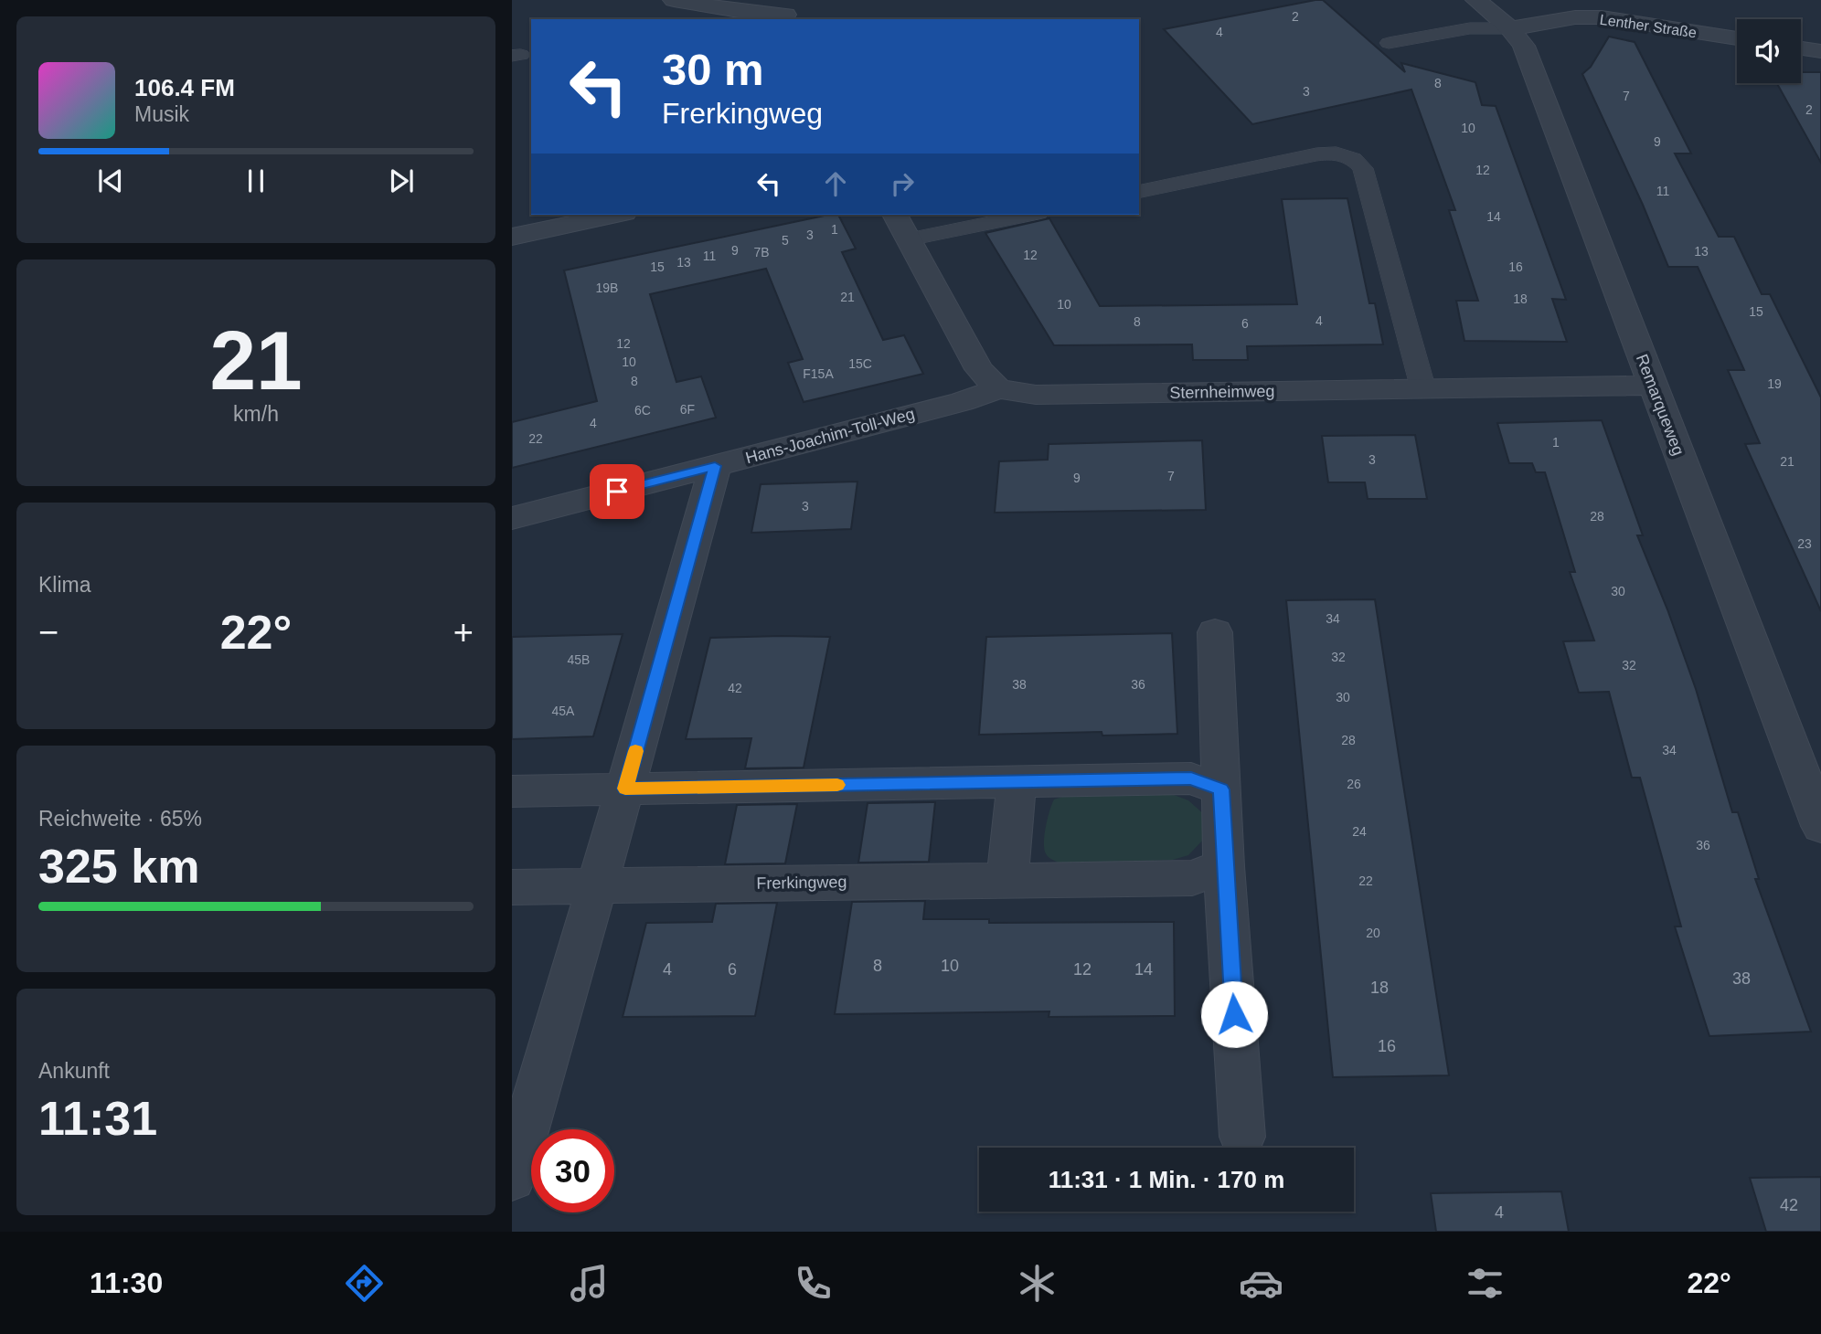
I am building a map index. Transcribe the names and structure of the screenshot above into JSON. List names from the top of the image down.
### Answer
{
  "streets": {
    "street": [
      "Lenther Straße",
      "Sternheimweg",
      "Remarqueweg",
      "Hans-Joachim-Toll-Weg",
      "Frerkingweg"
    ]
  },
  "crossings": [
    ["Lenther Straße", "Remarqueweg"],
    ["Sternheimweg", "Remarqueweg"],
    ["Sternheimweg", "Hans-Joachim-Toll-Weg"]
  ],
  "house_numbers": [
    "2",
    "4",
    "8",
    "3",
    "7",
    "2",
    "10",
    "9",
    "12",
    "11",
    "14",
    "1",
    "3",
    "5",
    "9",
    "13",
    "7B",
    "12",
    "11",
    "13",
    "15",
    "16",
    "19B",
    "21",
    "18",
    "10",
    "15",
    "4",
    "8",
    "6",
    "12",
    "10",
    "15C",
    "F15A",
    "8",
    "19",
    "6F",
    "6C",
    "4",
    "22",
    "1",
    "3",
    "21",
    "7",
    "9",
    "3",
    "28",
    "23",
    "30",
    "34",
    "32",
    "45B",
    "32",
    "38",
    "36",
    "42",
    "30",
    "45A",
    "28",
    "34",
    "26",
    "24",
    "36",
    "22",
    "20",
    "8",
    "10",
    "4",
    "6",
    "12",
    "14",
    "38",
    "18",
    "16",
    "42",
    "4"
  ],
  "page": {
    "turn": ["30 m", "Frerkingweg"],
    "song": ["106.4 FM", "Musik"],
    "tile": [
      ["21", "km/h"],
      "Klima",
      ["Reichweite · 65%", "325 km"],
      ["Ankunft", "11:31"]
    ],
    "heat": ["−", "22°", "+"],
    "limit": "30",
    "trip": "11:31 · 1 Min. · 170 m",
    "tabs": ["11:30", "22°"]
  }
}
